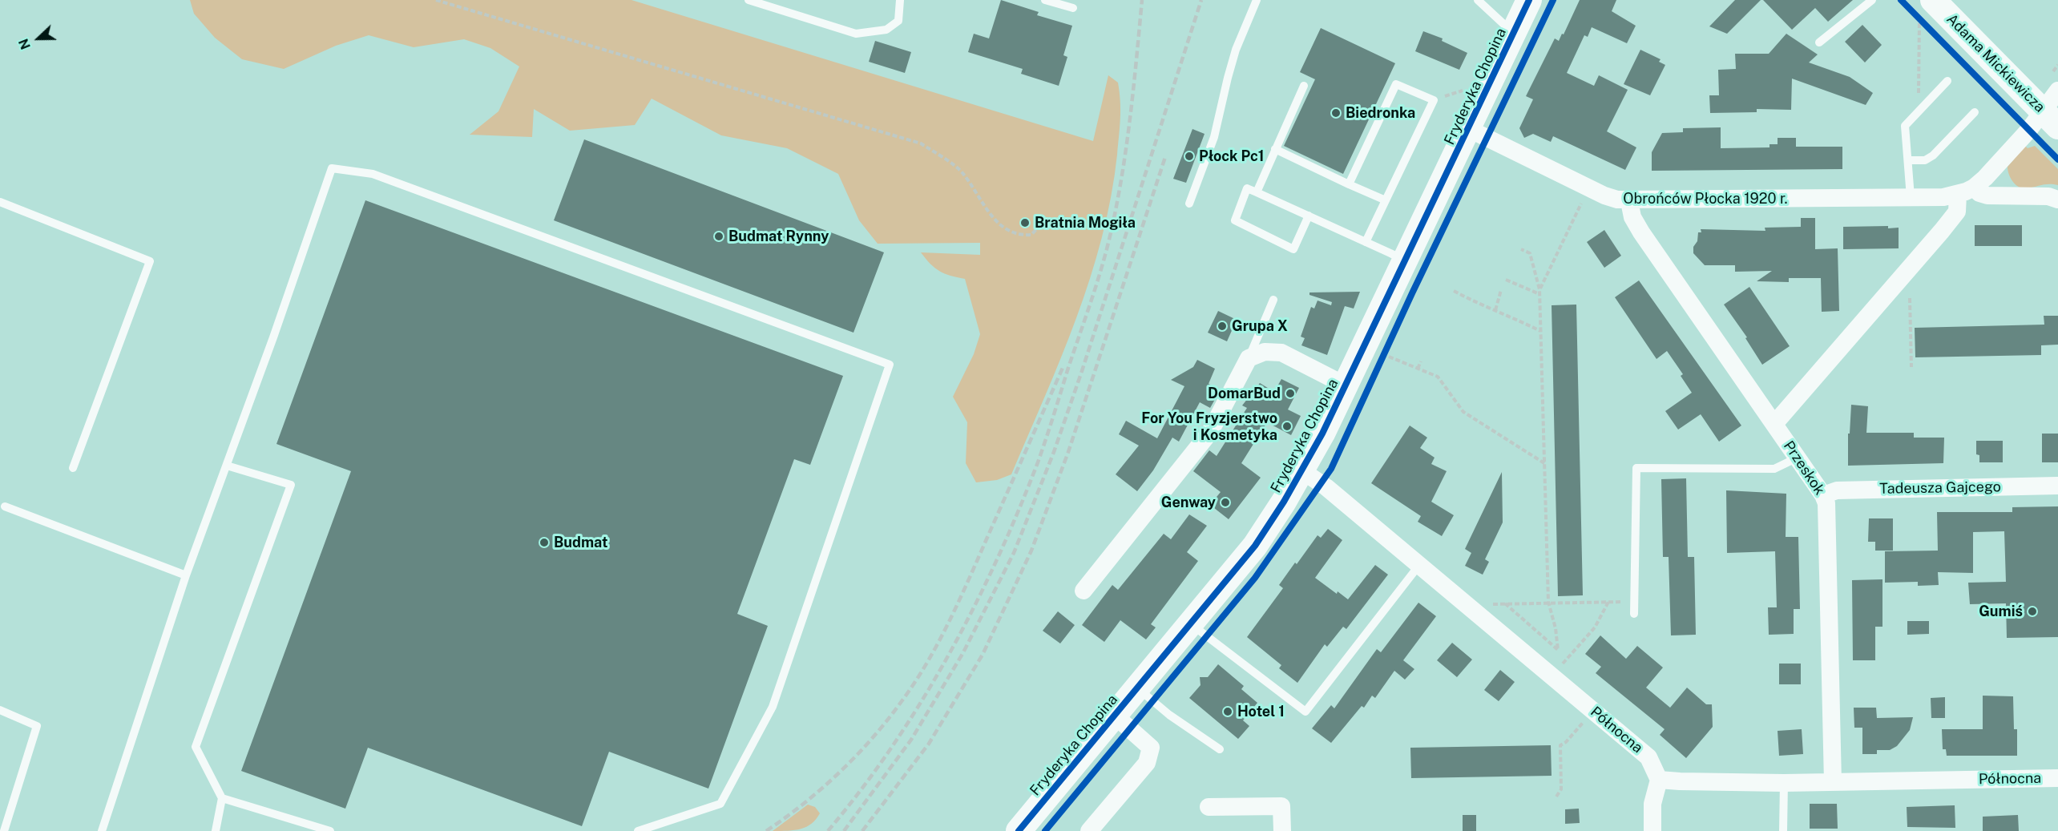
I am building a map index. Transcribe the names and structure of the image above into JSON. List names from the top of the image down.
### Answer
{
  "streets": {
    "street": [
      "Adama Mickiewicza",
      "Fryderyka Chopina",
      "Obrońców Płocka 1920 r.",
      "Przeskok",
      "Tadeusza Gajcego",
      "Północna"
    ]
  },
  "crossings": [
    ["Fryderyka Chopina", "Obrońców Płocka 1920 r."],
    ["Fryderyka Chopina", "Północna"],
    ["Obrońców Płocka 1920 r.", "Przeskok"],
    ["Przeskok", "Tadeusza Gajcego"],
    ["Przeskok", "Północna"]
  ],
  "places": [
    "Biedronka",
    "Płock Pc1",
    "Bratnia Mogiła",
    "Budmat Rynny",
    "Grupa X",
    "DomarBud",
    "For You Fryzjerstwo i Kosmetyka",
    "Genway",
    "Budmat",
    "Gumiś",
    "Hotel 1"
  ],
  "north": "left"
}
